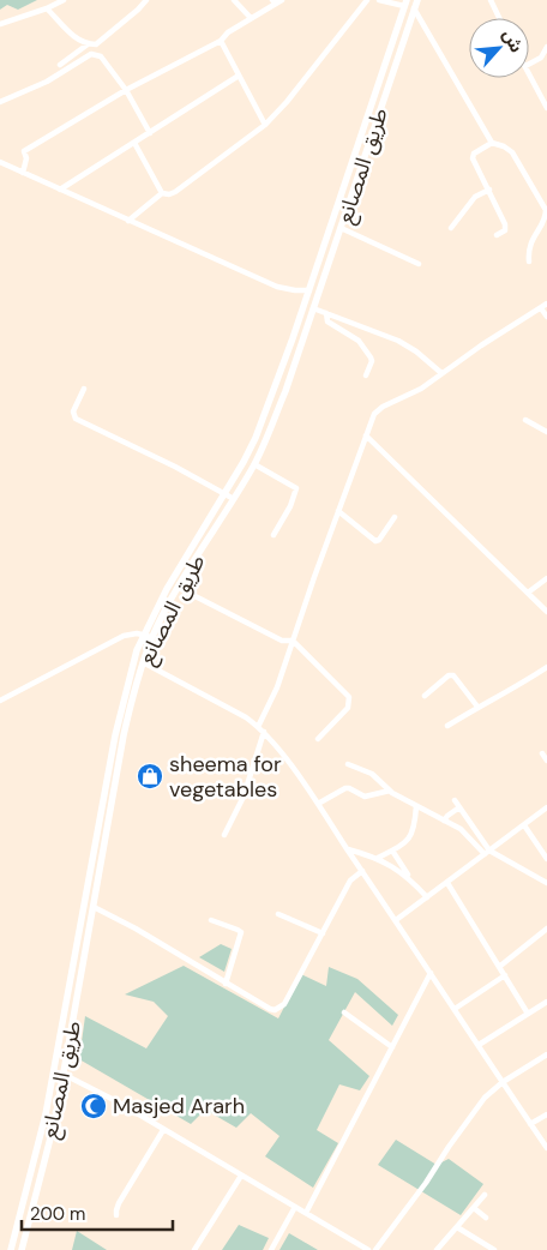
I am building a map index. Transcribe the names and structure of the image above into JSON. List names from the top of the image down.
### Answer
{
  "streets": {
    "main road": ["طريق المصانع"]
  },
  "places": {
    "shop": ["sheema for vegetables"],
    "mosque": ["Masjed Ararh"]
  },
  "scale_bar": "200 m",
  "north": "top right"
}
